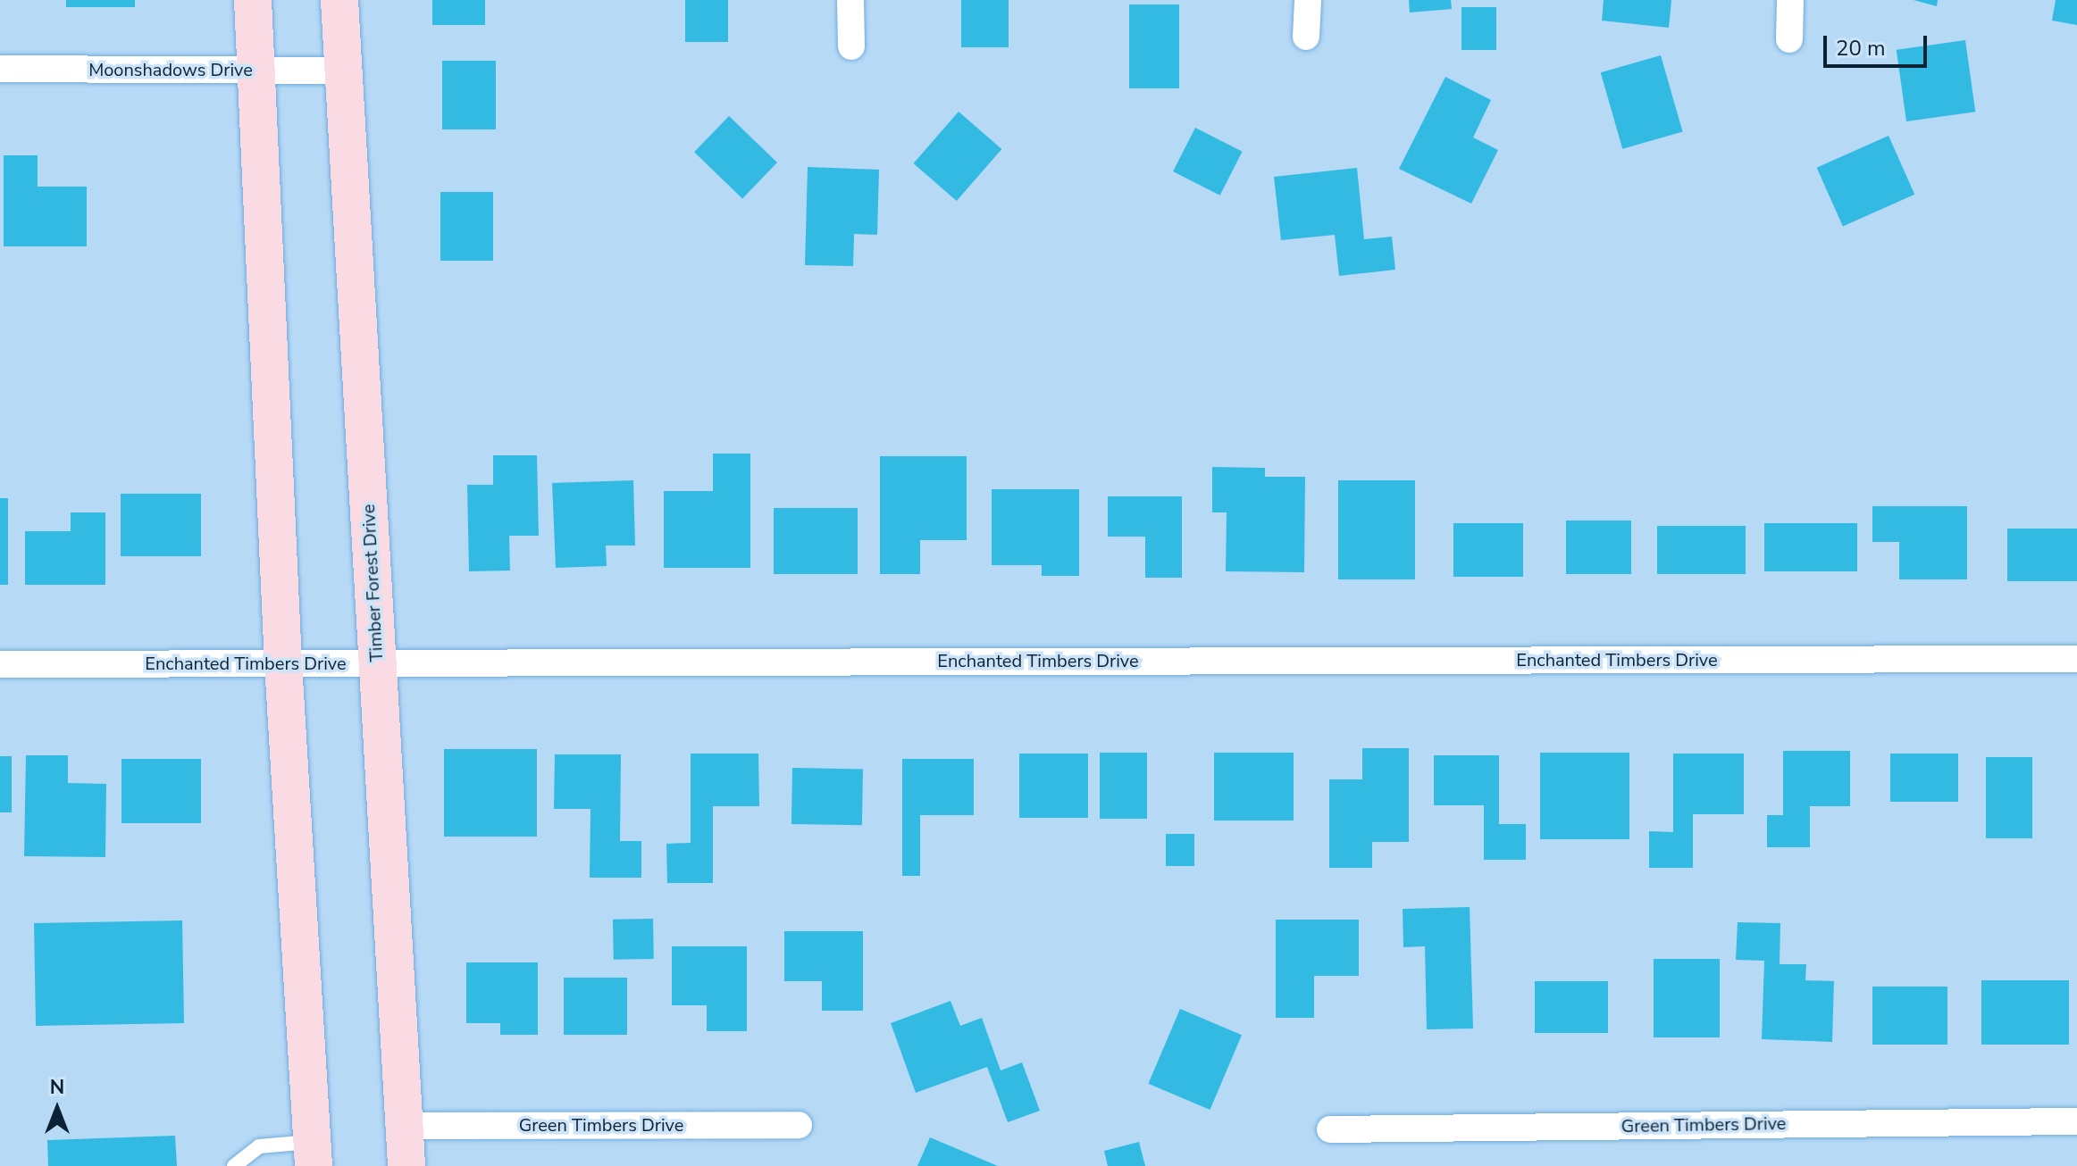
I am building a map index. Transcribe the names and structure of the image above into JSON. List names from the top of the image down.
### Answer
{
  "streets": {
    "street": [
      "Moonshadows Drive",
      "Timber Forest Drive",
      "Enchanted Timbers Drive",
      "Green Timbers Drive"
    ]
  },
  "crossings": [
    ["Moonshadows Drive", "Timber Forest Drive"],
    ["Timber Forest Drive", "Enchanted Timbers Drive"],
    ["Timber Forest Drive", "Green Timbers Drive"]
  ],
  "scale_bar": "20 m",
  "north": "top"
}
